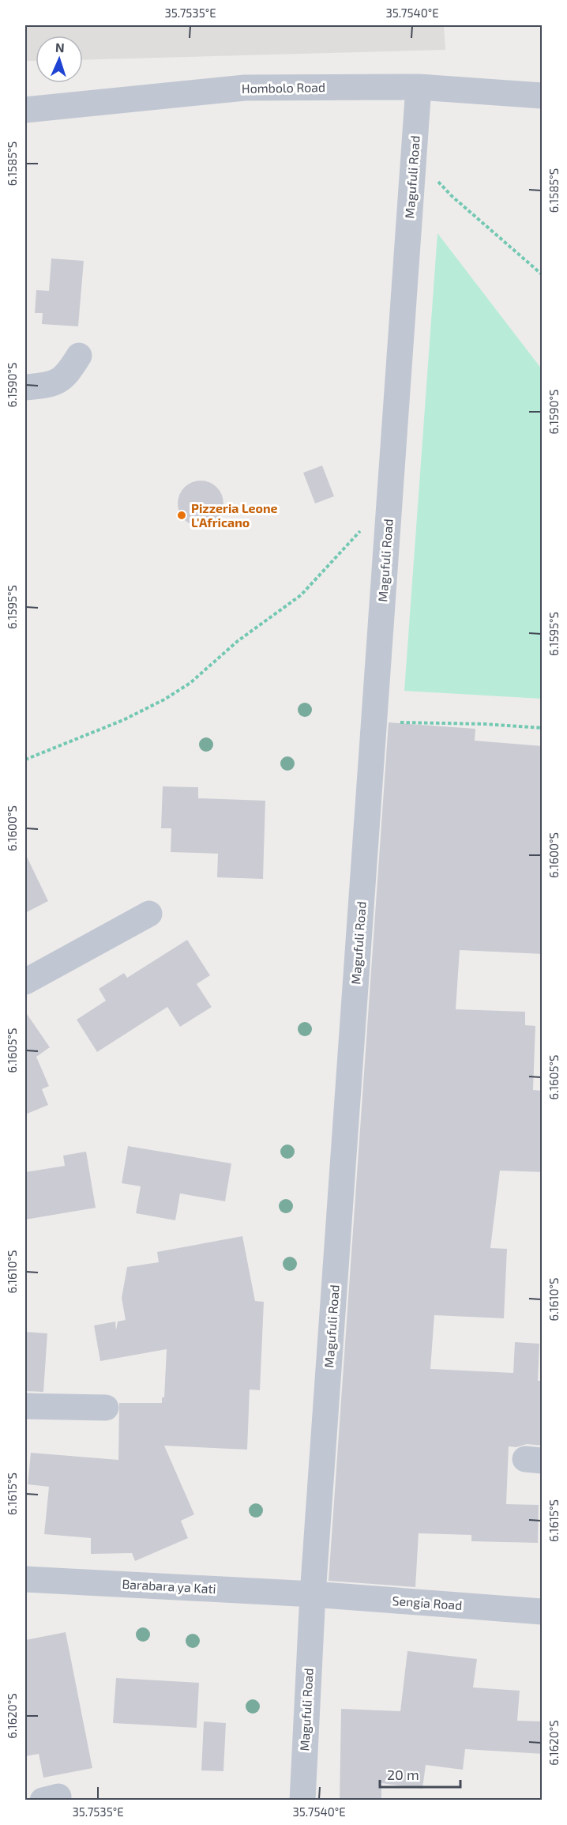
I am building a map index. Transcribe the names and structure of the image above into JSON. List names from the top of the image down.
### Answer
{
  "streets": {
    "street": [
      "Hombolo Road",
      "Magufuli Road",
      "Barabara ya Kati",
      "Sengia Road"
    ]
  },
  "crossings": [
    ["Hombolo Road", "Magufuli Road"],
    ["Magufuli Road", "Barabara ya Kati"],
    ["Magufuli Road", "Sengia Road"],
    ["Barabara ya Kati", "Sengia Road"]
  ],
  "places": ["Pizzeria Leone L'Africano"],
  "scale_bar": "20 m",
  "north": "top",
  "coordinates": [
    "35.7535°E",
    "35.7540°E",
    "6.1585°S",
    "6.1590°S",
    "6.1595°S",
    "6.1600°S",
    "6.1605°S",
    "6.1610°S",
    "6.1615°S",
    "6.1620°S"
  ]
}
